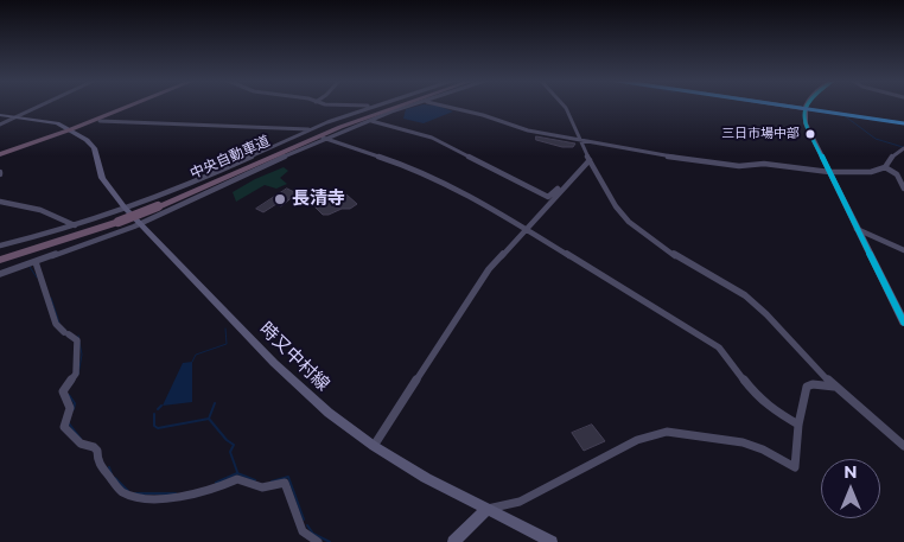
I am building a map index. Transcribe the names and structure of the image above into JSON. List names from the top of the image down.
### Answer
{
  "streets": {
    "highway": ["中央自動車道"],
    "street": ["時又中村線"]
  },
  "places": ["三日市場中部", "長清寺"],
  "north": "top"
}
